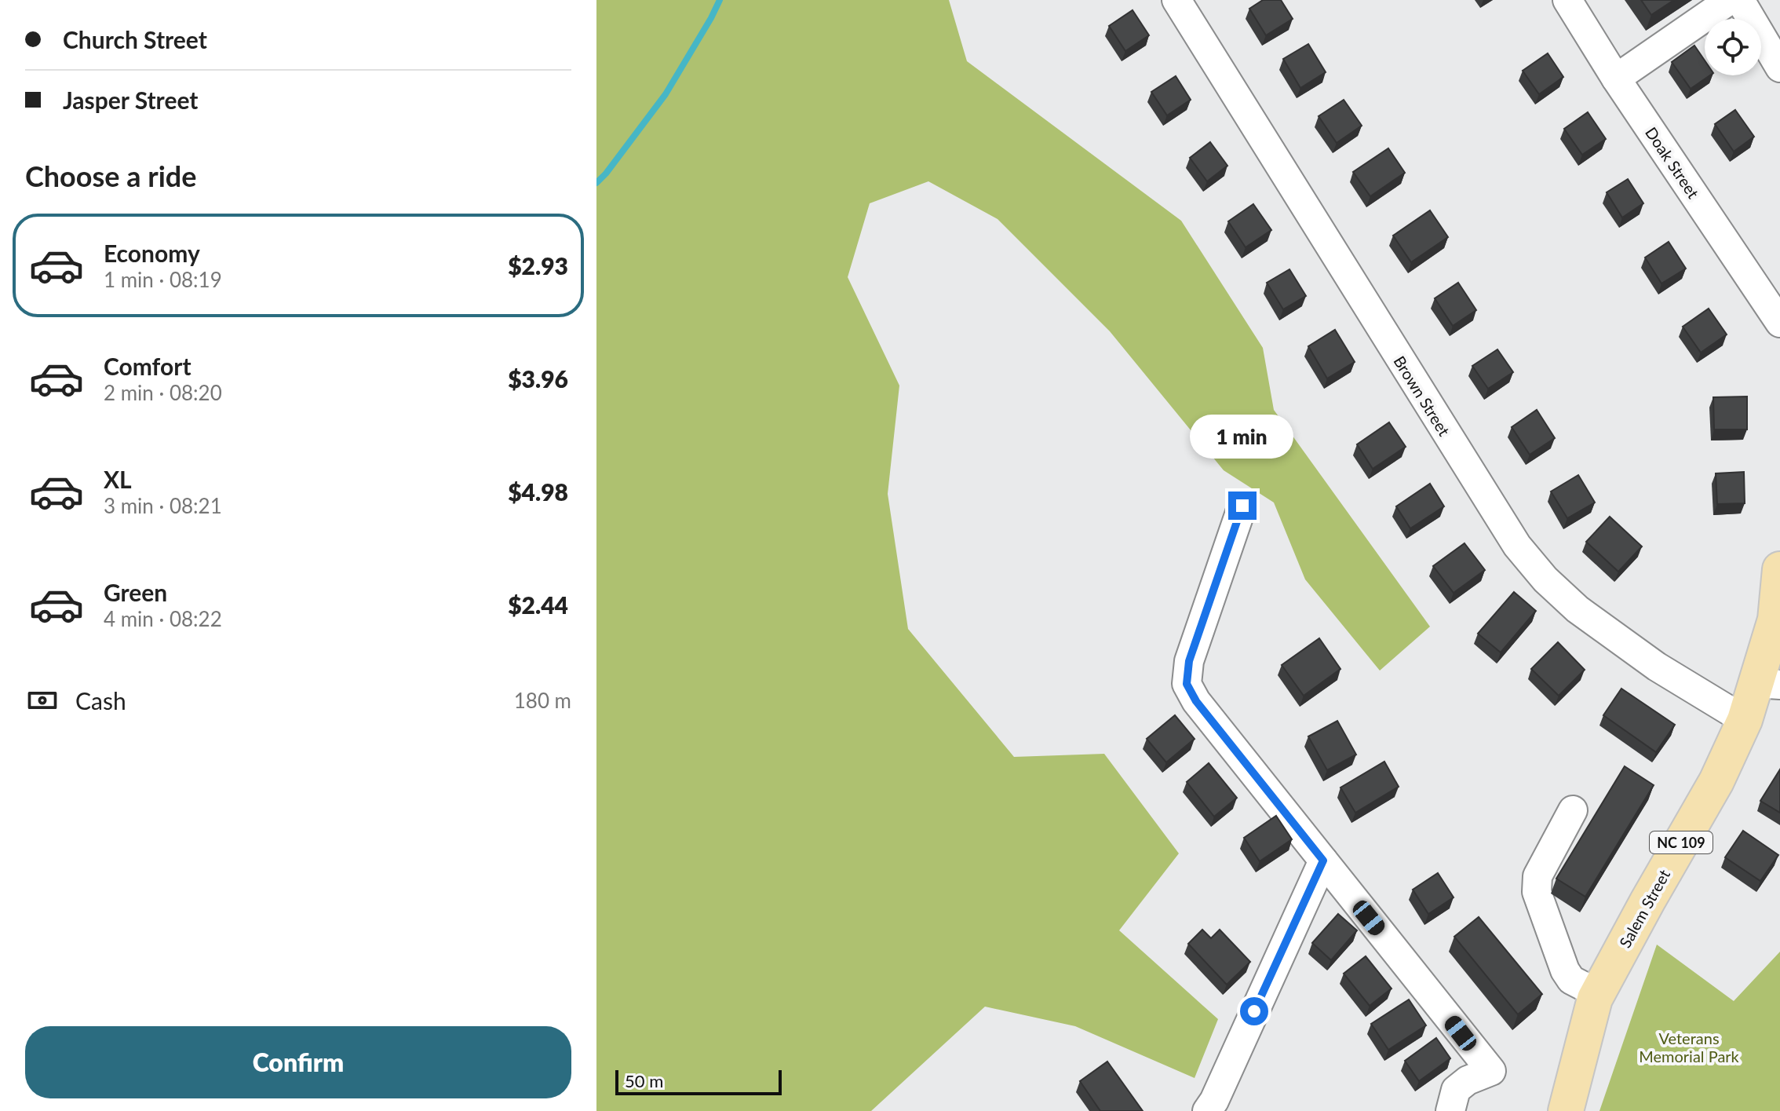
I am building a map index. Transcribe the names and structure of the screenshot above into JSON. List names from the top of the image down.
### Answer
{
  "streets": {
    "main road": ["NC 109", "Salem Street"],
    "street": ["Doak Street", "Brown Street"]
  },
  "crossings": [
    ["Brown Street", "Salem Street"]
  ],
  "parks": ["Veterans Memorial Park"],
  "scale_bar": "50 m",
  "page": {
    "banner": ["Church Street", "Jasper Street"],
    "heading": "Choose a ride",
    "list": [
      {
        "name": "Economy",
        "note": "1 min · 08:19",
        "value": "$2.93"
      },
      {
        "name": "Comfort",
        "note": "2 min · 08:20",
        "value": "$3.96"
      },
      {
        "name": "XL",
        "note": "3 min · 08:21",
        "value": "$4.98"
      },
      {
        "name": "Green",
        "note": "4 min · 08:22",
        "value": "$2.44"
      }
    ],
    "bubble": "1 min",
    "pay": ["Cash", "180 m"],
    "buttons": "Confirm",
    "scale": "50 m"
  }
}
